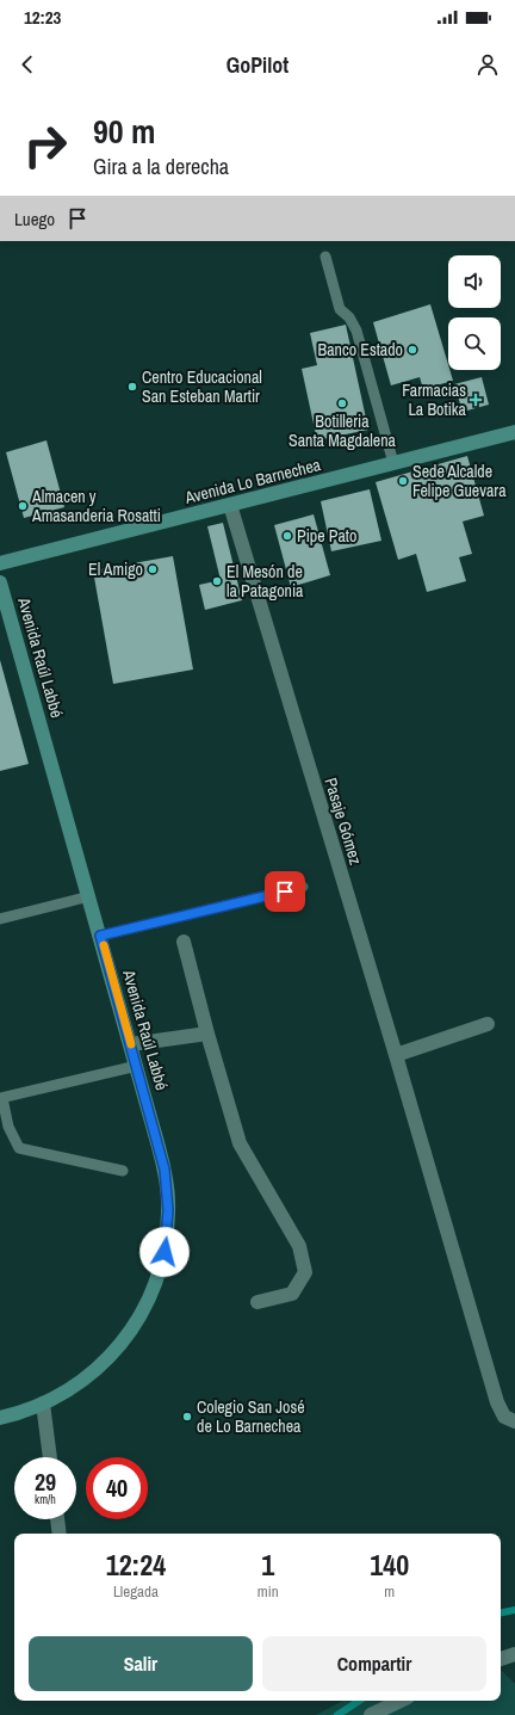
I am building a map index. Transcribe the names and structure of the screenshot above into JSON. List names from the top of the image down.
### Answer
{
  "streets": {
    "street": ["Avenida Lo Barnechea", "Avenida Raúl Labbé", "Pasaje Gómez"]
  },
  "crossings": [
    ["Avenida Lo Barnechea", "Pasaje Gómez"]
  ],
  "places": {
    "other": [
      "Banco Estado",
      "Centro Educacional San Esteban Martir",
      "Botilleria Santa Magdalena",
      "Sede Alcalde Felipe Guevara",
      "Almacen y Amasanderia Rosatti",
      "Pipe Pato",
      "El Amigo",
      "El Mesón de la Patagonia",
      "Colegio San José de Lo Barnechea"
    ],
    "health": ["Farmacias La Botika"]
  },
  "page": {
    "status": "12:23",
    "header": "GoPilot",
    "turn": ["90 m", "Gira a la derecha"],
    "then": "Luego",
    "speed": "29 km/h",
    "limit": "40",
    "eta": [
      "12:24",
      "Llegada",
      "1",
      "min",
      "140",
      "m"
    ],
    "buttons": ["Salir", "Compartir"]
  }
}
